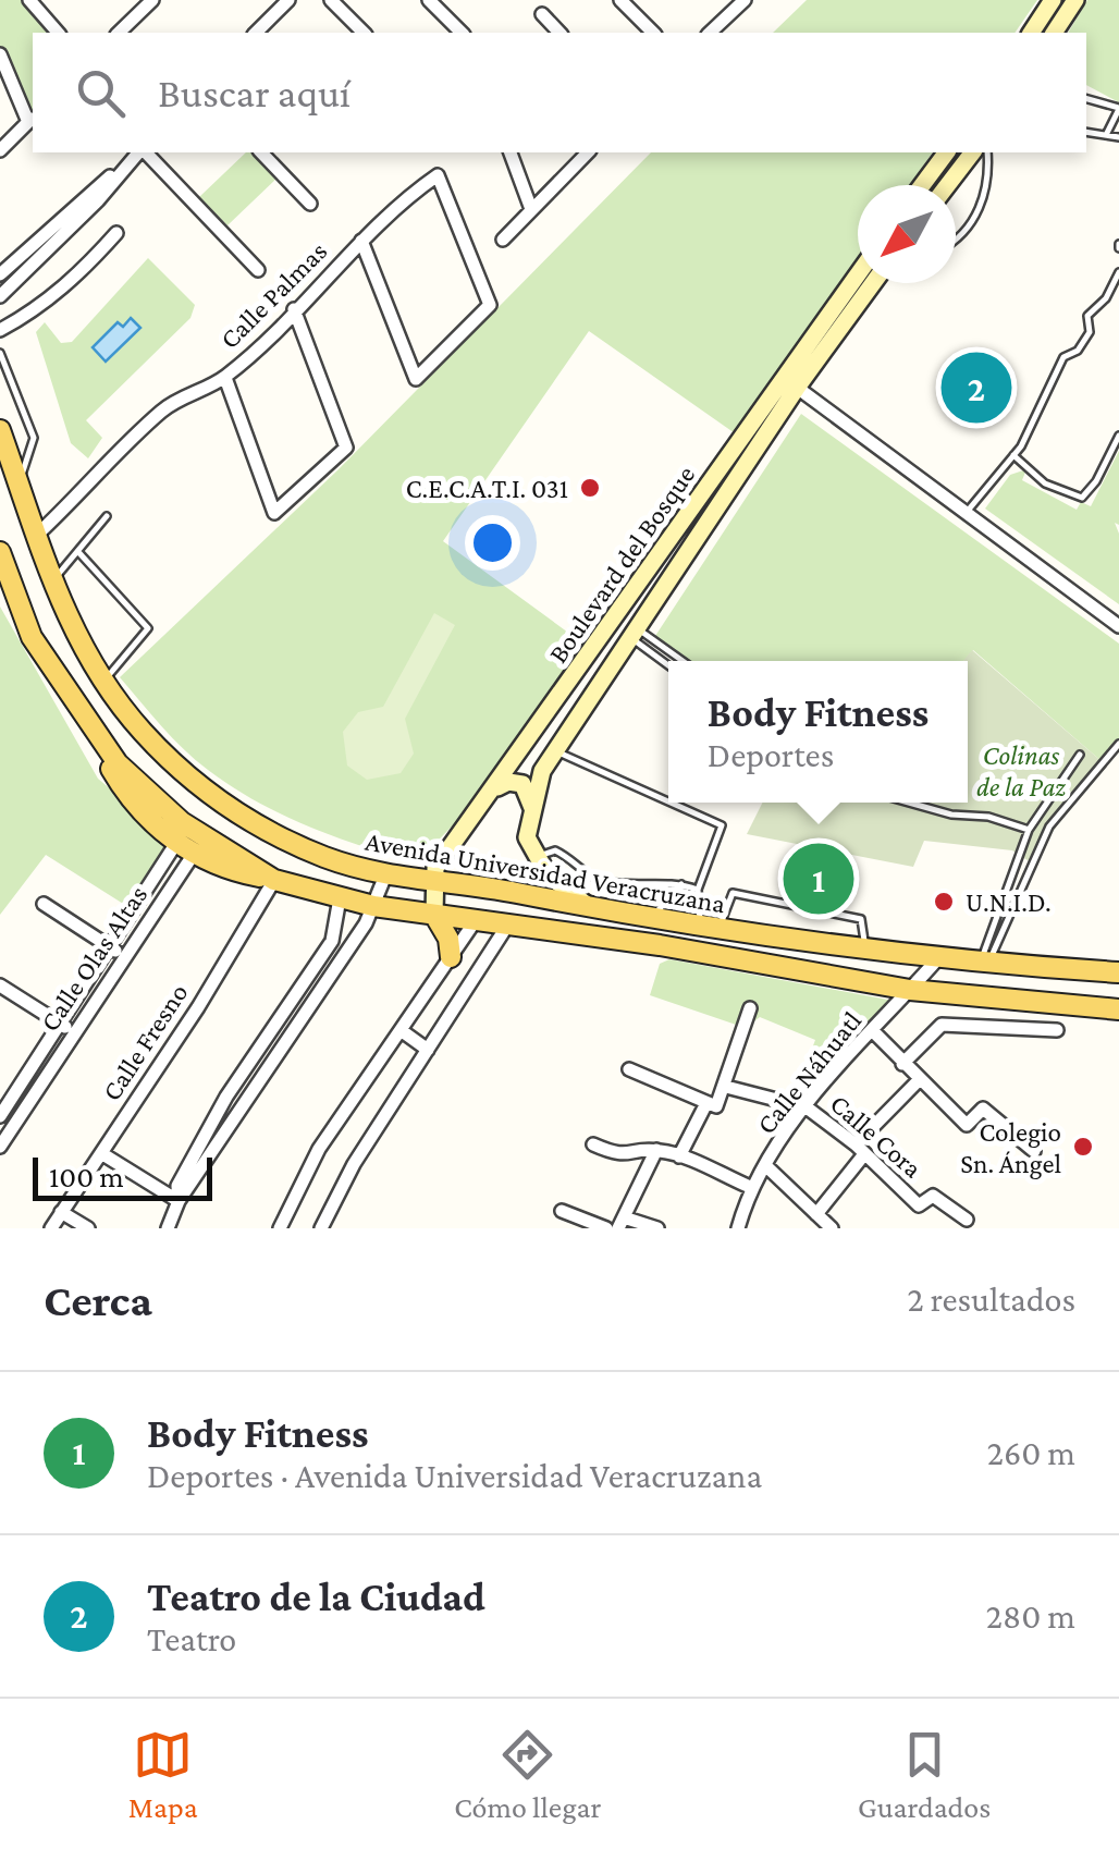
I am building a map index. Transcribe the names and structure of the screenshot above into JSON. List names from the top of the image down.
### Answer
{
  "streets": {
    "main road": ["Boulevard del Bosque", "Avenida Universidad Veracruzana"],
    "street": [
      "Calle Palmas",
      "Calle Olas Altas",
      "Calle Fresno",
      "Calle Náhuatl",
      "Calle Cora"
    ]
  },
  "crossings": [
    ["Calle Palmas", "Avenida Universidad Veracruzana"],
    ["Boulevard del Bosque", "Avenida Universidad Veracruzana"],
    ["Avenida Universidad Veracruzana", "Calle Fresno"],
    ["Avenida Universidad Veracruzana", "Calle Náhuatl"],
    ["Calle Náhuatl", "Calle Cora"]
  ],
  "parks": ["Colinas de la Paz"],
  "places": ["C.E.C.A.T.I. 031", "U.N.I.D.", "Colegio Sn. Ángel"],
  "scale_bar": "100 m",
  "north": "bottom left",
  "page": {
    "search": "Buscar aquí",
    "pins": ["2", "1"],
    "popup": ["Body Fitness", "Deportes"],
    "scale": "100 m",
    "heading": ["Cerca", "2 resultados"],
    "list": [
      {
        "mark": "1",
        "name": "Body Fitness",
        "note": "Deportes · Avenida Universidad Veracruzana",
        "value": "260 m"
      },
      {
        "mark": "2",
        "name": "Teatro de la Ciudad",
        "note": "Teatro",
        "value": "280 m"
      }
    ],
    "nav": ["Mapa", "Cómo llegar", "Guardados"]
  }
}
